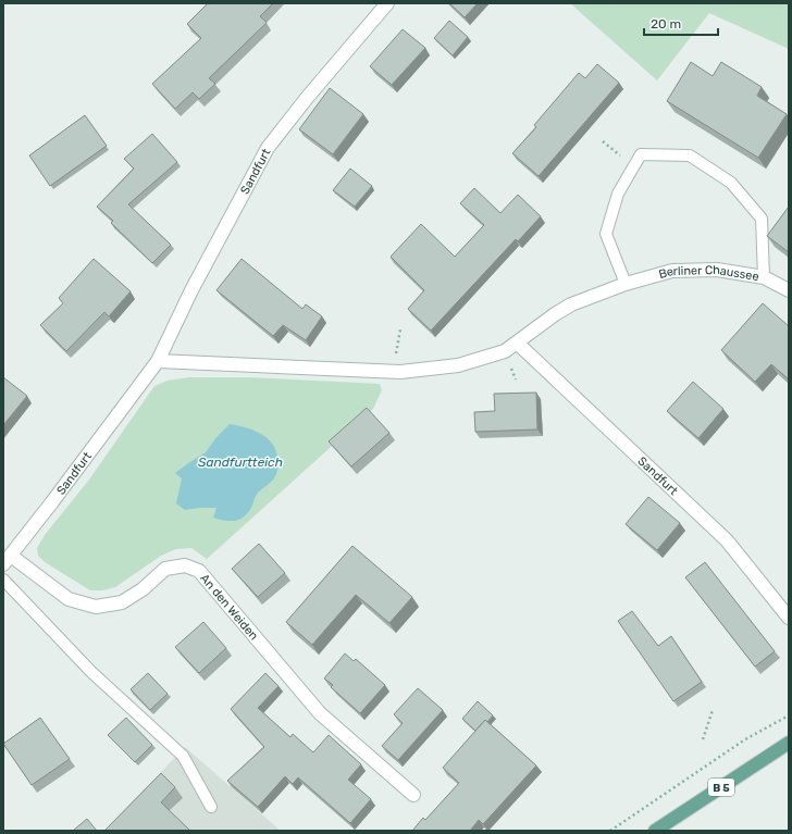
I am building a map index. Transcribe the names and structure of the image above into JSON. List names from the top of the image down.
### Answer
{
  "streets": {
    "main road": ["B 5"],
    "street": ["Sandfurt", "Berliner Chaussee", "An den Weiden"]
  },
  "crossings": [
    ["Sandfurt", "An den Weiden"]
  ],
  "water": ["Sandfurtteich"],
  "scale_bar": "20 m"
}
